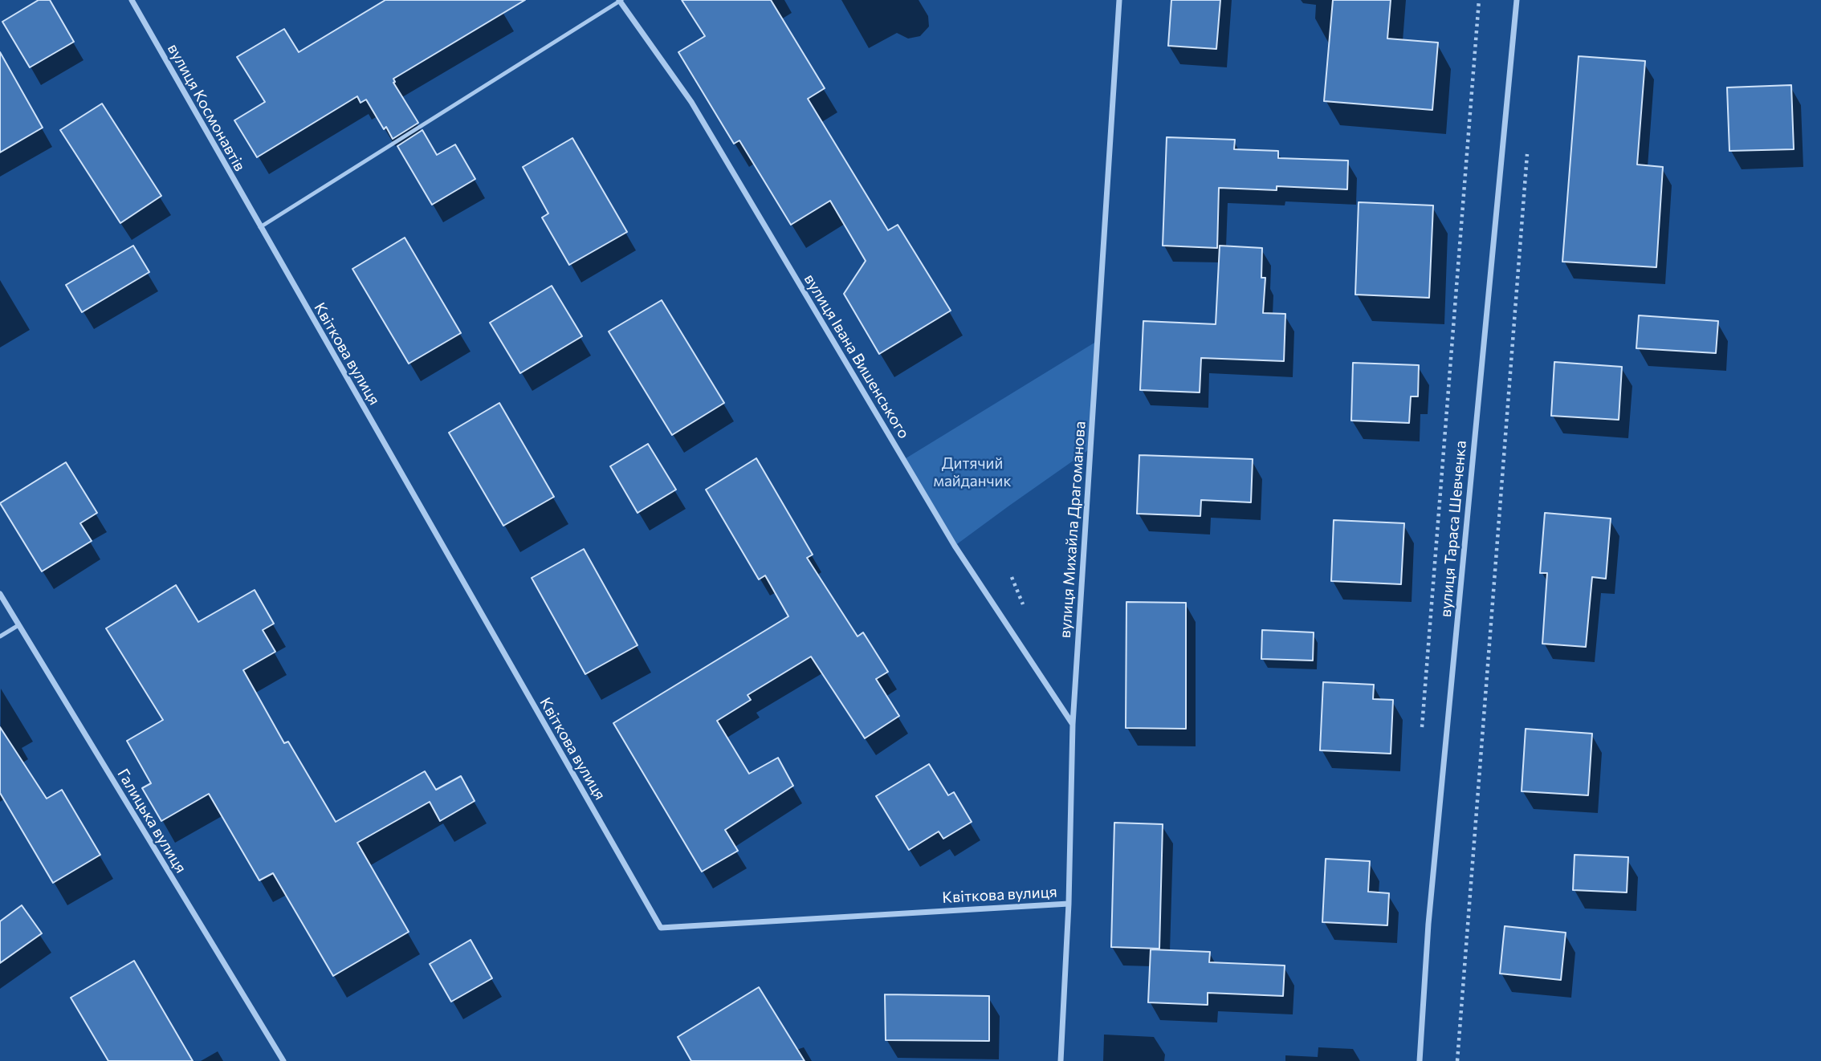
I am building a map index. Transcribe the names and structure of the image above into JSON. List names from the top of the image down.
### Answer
{
  "streets": {
    "street": [
      "вулиця Космонавтів",
      "Квіткова вулиця",
      "вулиця Івана Вишенського",
      "вулиця Тараса Шевченка",
      "вулиця Михайла Драгоманова",
      "Галицька вулиця"
    ]
  },
  "crossings": [
    ["вулиця Космонавтів", "Квіткова вулиця"],
    ["Квіткова вулиця", "вулиця Михайла Драгоманова"],
    ["вулиця Івана Вишенського", "вулиця Михайла Драгоманова"]
  ],
  "parks": ["Дитячий майданчик"]
}
